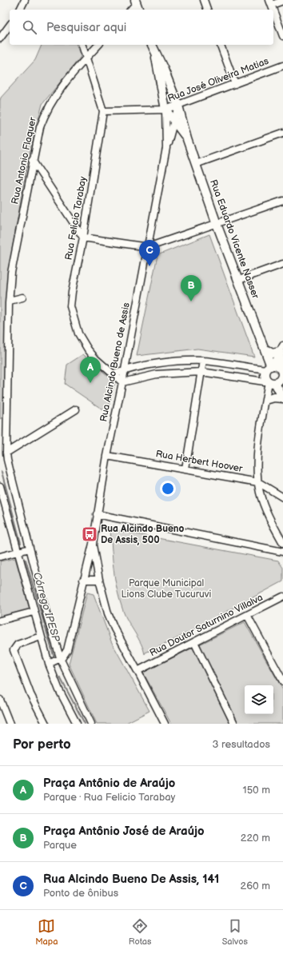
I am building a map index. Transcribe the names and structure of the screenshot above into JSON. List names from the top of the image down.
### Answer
{
  "streets": {
    "street": [
      "Rua José Oliveira Matias",
      "Rua Antonio Flaquer",
      "Rua Felicio Tarabay",
      "Rua Eduardo Vicente Nasser",
      "Rua Alcindo Bueno de Assis",
      "Rua Herbert Hoover",
      "Rua Doutor Saturnino Villalva"
    ]
  },
  "crossings": [
    ["Rua José Oliveira Matias", "Rua Felicio Tarabay"],
    ["Rua José Oliveira Matias", "Rua Eduardo Vicente Nasser"],
    ["Rua José Oliveira Matias", "Rua Alcindo Bueno de Assis"],
    ["Rua Antonio Flaquer", "Rua Felicio Tarabay"],
    ["Rua Antonio Flaquer", "Rua Alcindo Bueno de Assis"],
    ["Rua Felicio Tarabay", "Rua Alcindo Bueno de Assis"],
    ["Rua Eduardo Vicente Nasser", "Rua Alcindo Bueno de Assis"],
    ["Rua Alcindo Bueno de Assis", "Rua Herbert Hoover"]
  ],
  "water": ["Córrego IPESP"],
  "parks": ["Parque Municipal Lions Clube Tucuruvi"],
  "places": {
    "bus stop": ["Rua Alcindo Bueno De Assis, 500"]
  },
  "page": {
    "search": "Pesquisar aqui",
    "pins": ["C", "B", "A"],
    "heading": ["Por perto", "3 resultados"],
    "list": [
      {
        "mark": "A",
        "name": "Praça Antônio de Araújo",
        "note": "Parque · Rua Felicio Tarabay",
        "value": "150 m"
      },
      {
        "mark": "B",
        "name": "Praça Antônio José de Araújo",
        "note": "Parque",
        "value": "220 m"
      },
      {
        "mark": "C",
        "name": "Rua Alcindo Bueno De Assis, 141",
        "note": "Ponto de ônibus",
        "value": "260 m"
      }
    ],
    "nav": ["Mapa", "Rotas", "Salvos"]
  }
}
